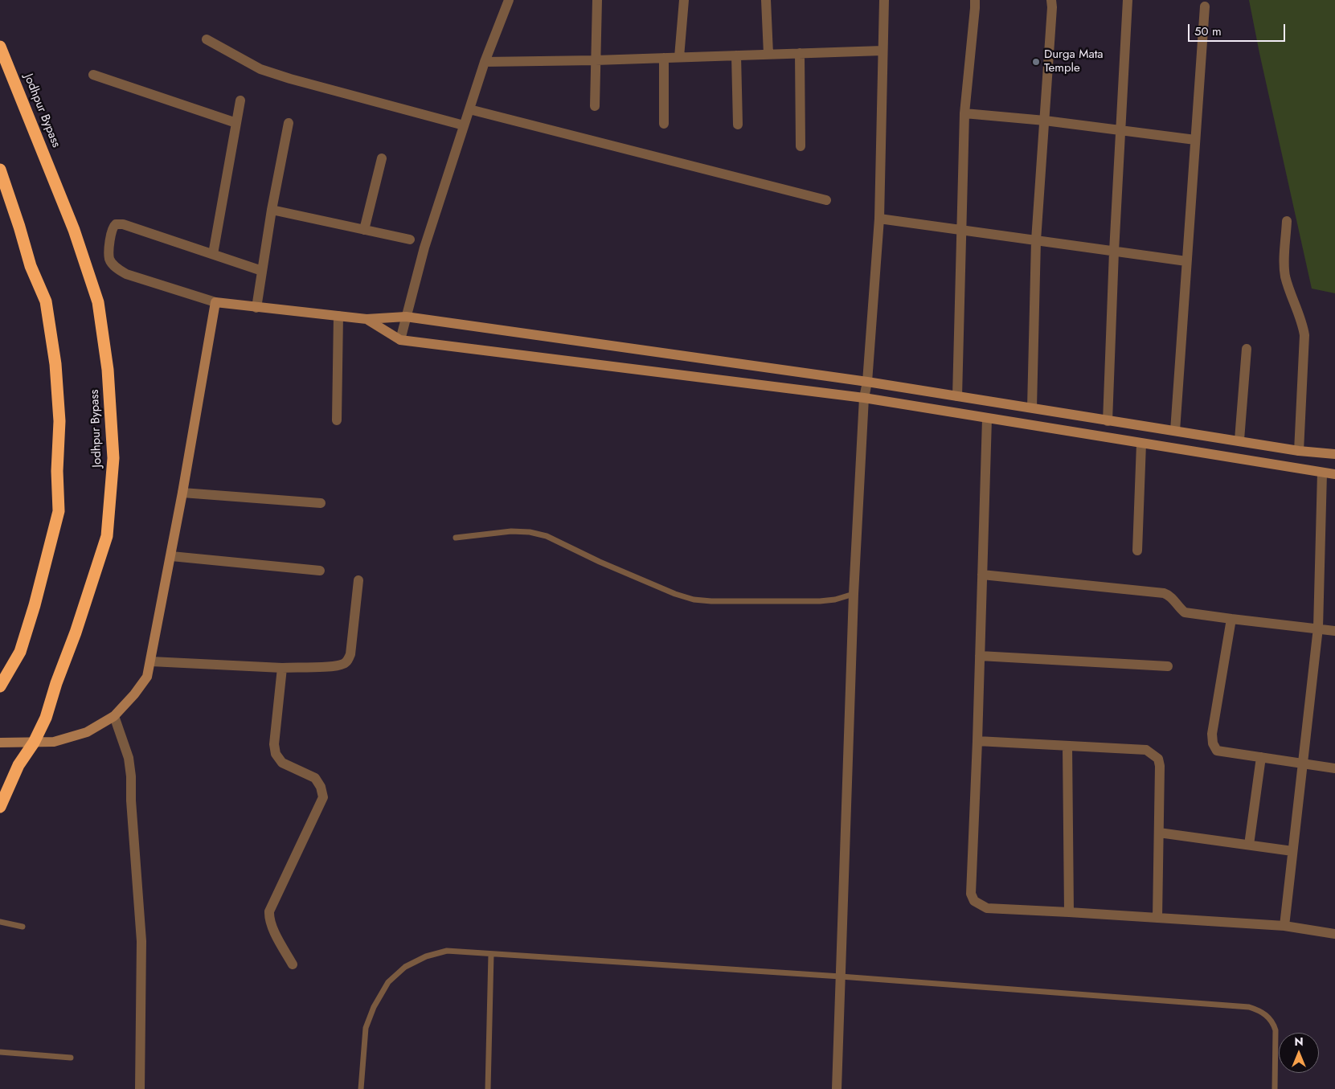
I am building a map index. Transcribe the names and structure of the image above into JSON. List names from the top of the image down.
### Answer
{
  "streets": {
    "highway": ["Jodhpur Bypass"]
  },
  "places": ["Durga Mata Temple"],
  "scale_bar": "50 m",
  "north": "top"
}
